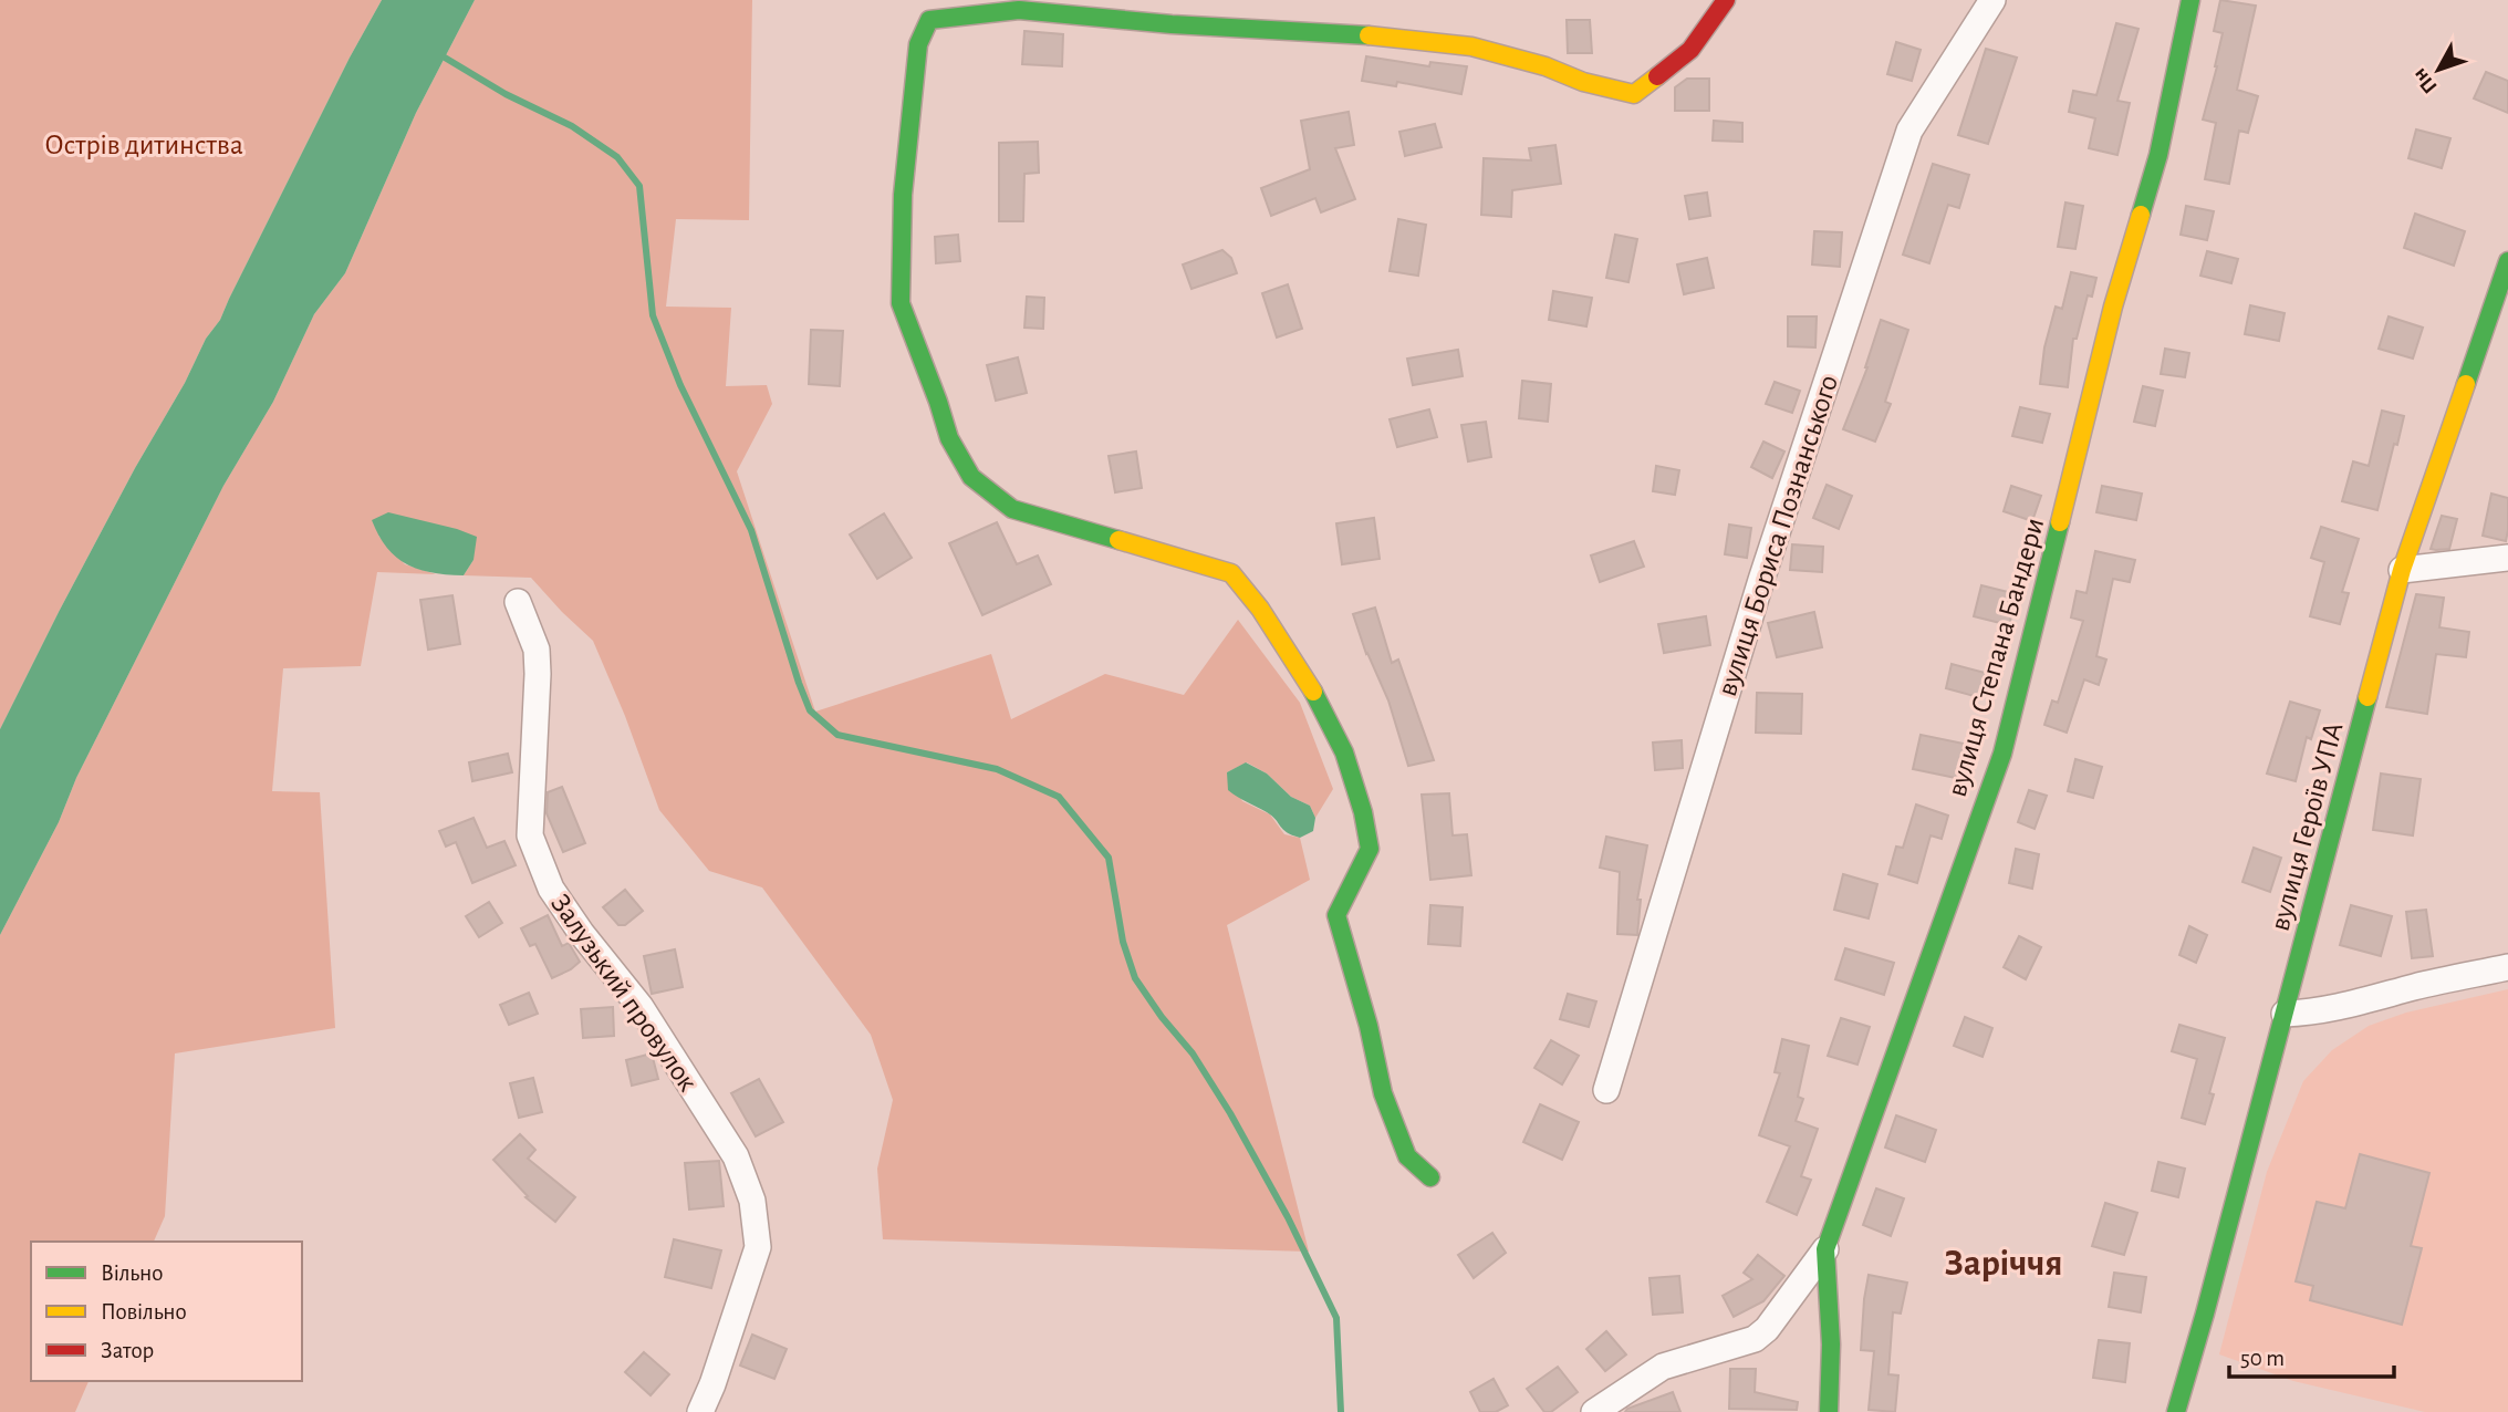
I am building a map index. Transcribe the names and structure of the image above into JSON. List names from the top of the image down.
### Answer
{
  "streets": {
    "street": [
      "вулиця Бориса Познанського",
      "вулиця Степана Бандери",
      "вулиця Героїв УПА",
      "Залузький провулок"
    ]
  },
  "districts": ["Заріччя"],
  "parks": ["Острів дитинства"],
  "legend": ["Вільно", "Повільно", "Затор"],
  "scale_bar": "50 m",
  "north": "bottom left"
}
